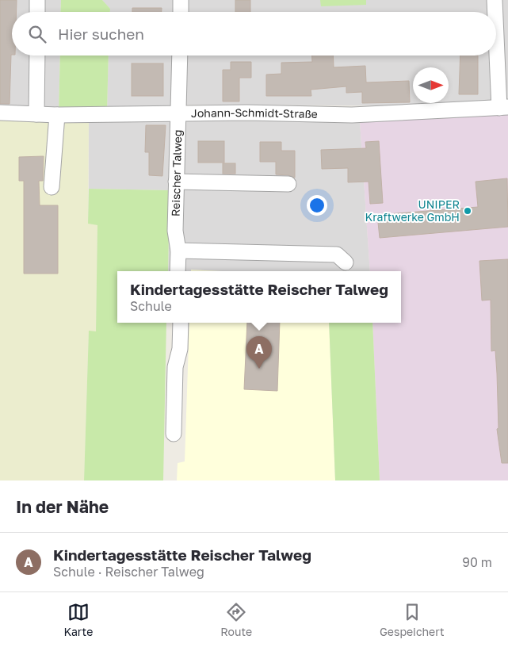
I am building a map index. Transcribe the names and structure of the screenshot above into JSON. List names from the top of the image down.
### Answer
{
  "streets": {
    "street": ["Johann-Schmidt-Straße", "Reischer Talweg"]
  },
  "crossings": [
    ["Johann-Schmidt-Straße", "Reischer Talweg"]
  ],
  "places": ["UNIPER Kraftwerke GmbH"],
  "north": "right",
  "page": {
    "search": "Hier suchen",
    "popup": ["Kindertagesstätte Reischer Talweg", "Schule"],
    "pins": "A",
    "heading": "In der Nähe",
    "list": [
      {
        "mark": "A",
        "name": "Kindertagesstätte Reischer Talweg",
        "note": "Schule · Reischer Talweg",
        "value": "90 m"
      }
    ],
    "nav": ["Karte", "Route", "Gespeichert"]
  }
}
